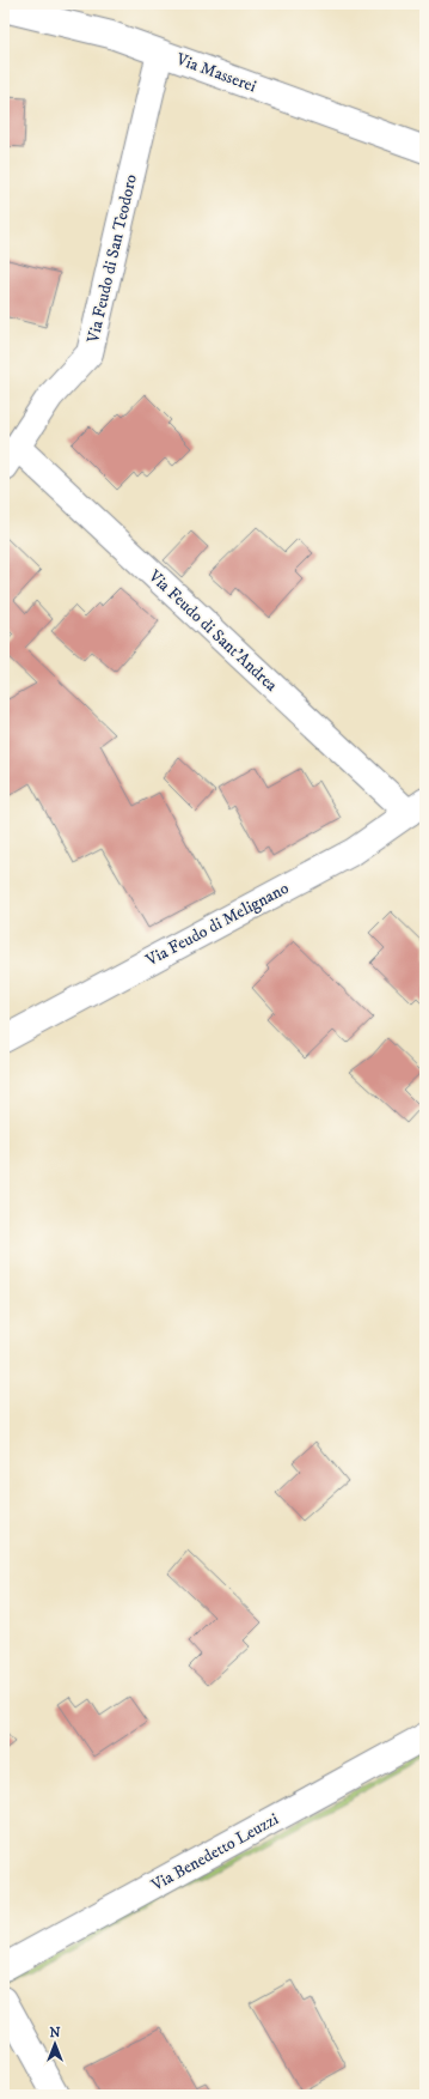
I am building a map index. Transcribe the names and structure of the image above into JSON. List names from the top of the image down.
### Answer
{
  "streets": {
    "street": [
      "Via Masserei",
      "Via Feudo di San Teodoro",
      "Via Feudo di Sant'Andrea",
      "Via Feudo di Melignano",
      "Via Benedetto Leuzzi"
    ]
  },
  "crossings": [
    ["Via Masserei", "Via Feudo di San Teodoro"],
    ["Via Feudo di San Teodoro", "Via Feudo di Sant'Andrea"],
    ["Via Feudo di Sant'Andrea", "Via Feudo di Melignano"]
  ],
  "north": "top"
}
